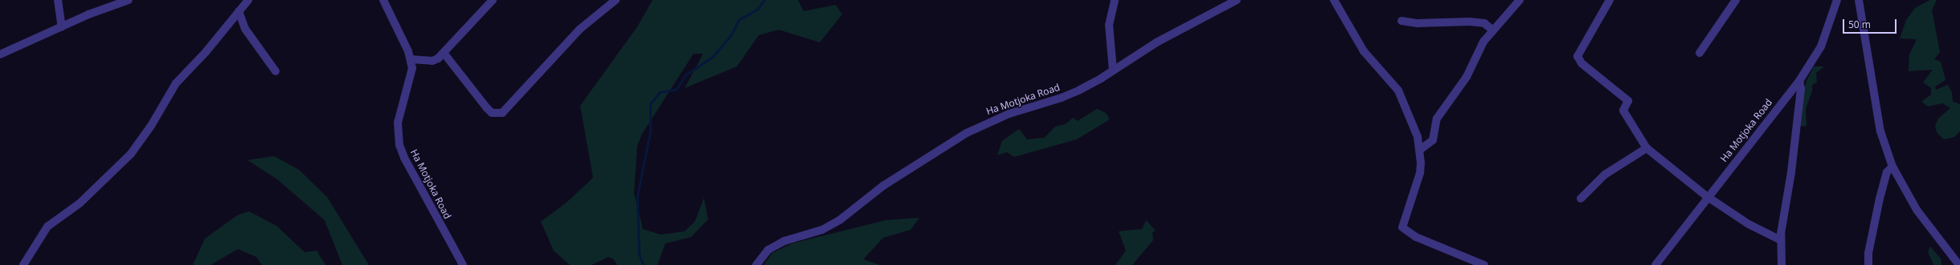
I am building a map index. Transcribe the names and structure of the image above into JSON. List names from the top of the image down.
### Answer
{
  "streets": {
    "street": ["Ha Motjoka Road"]
  },
  "scale_bar": "50 m"
}
